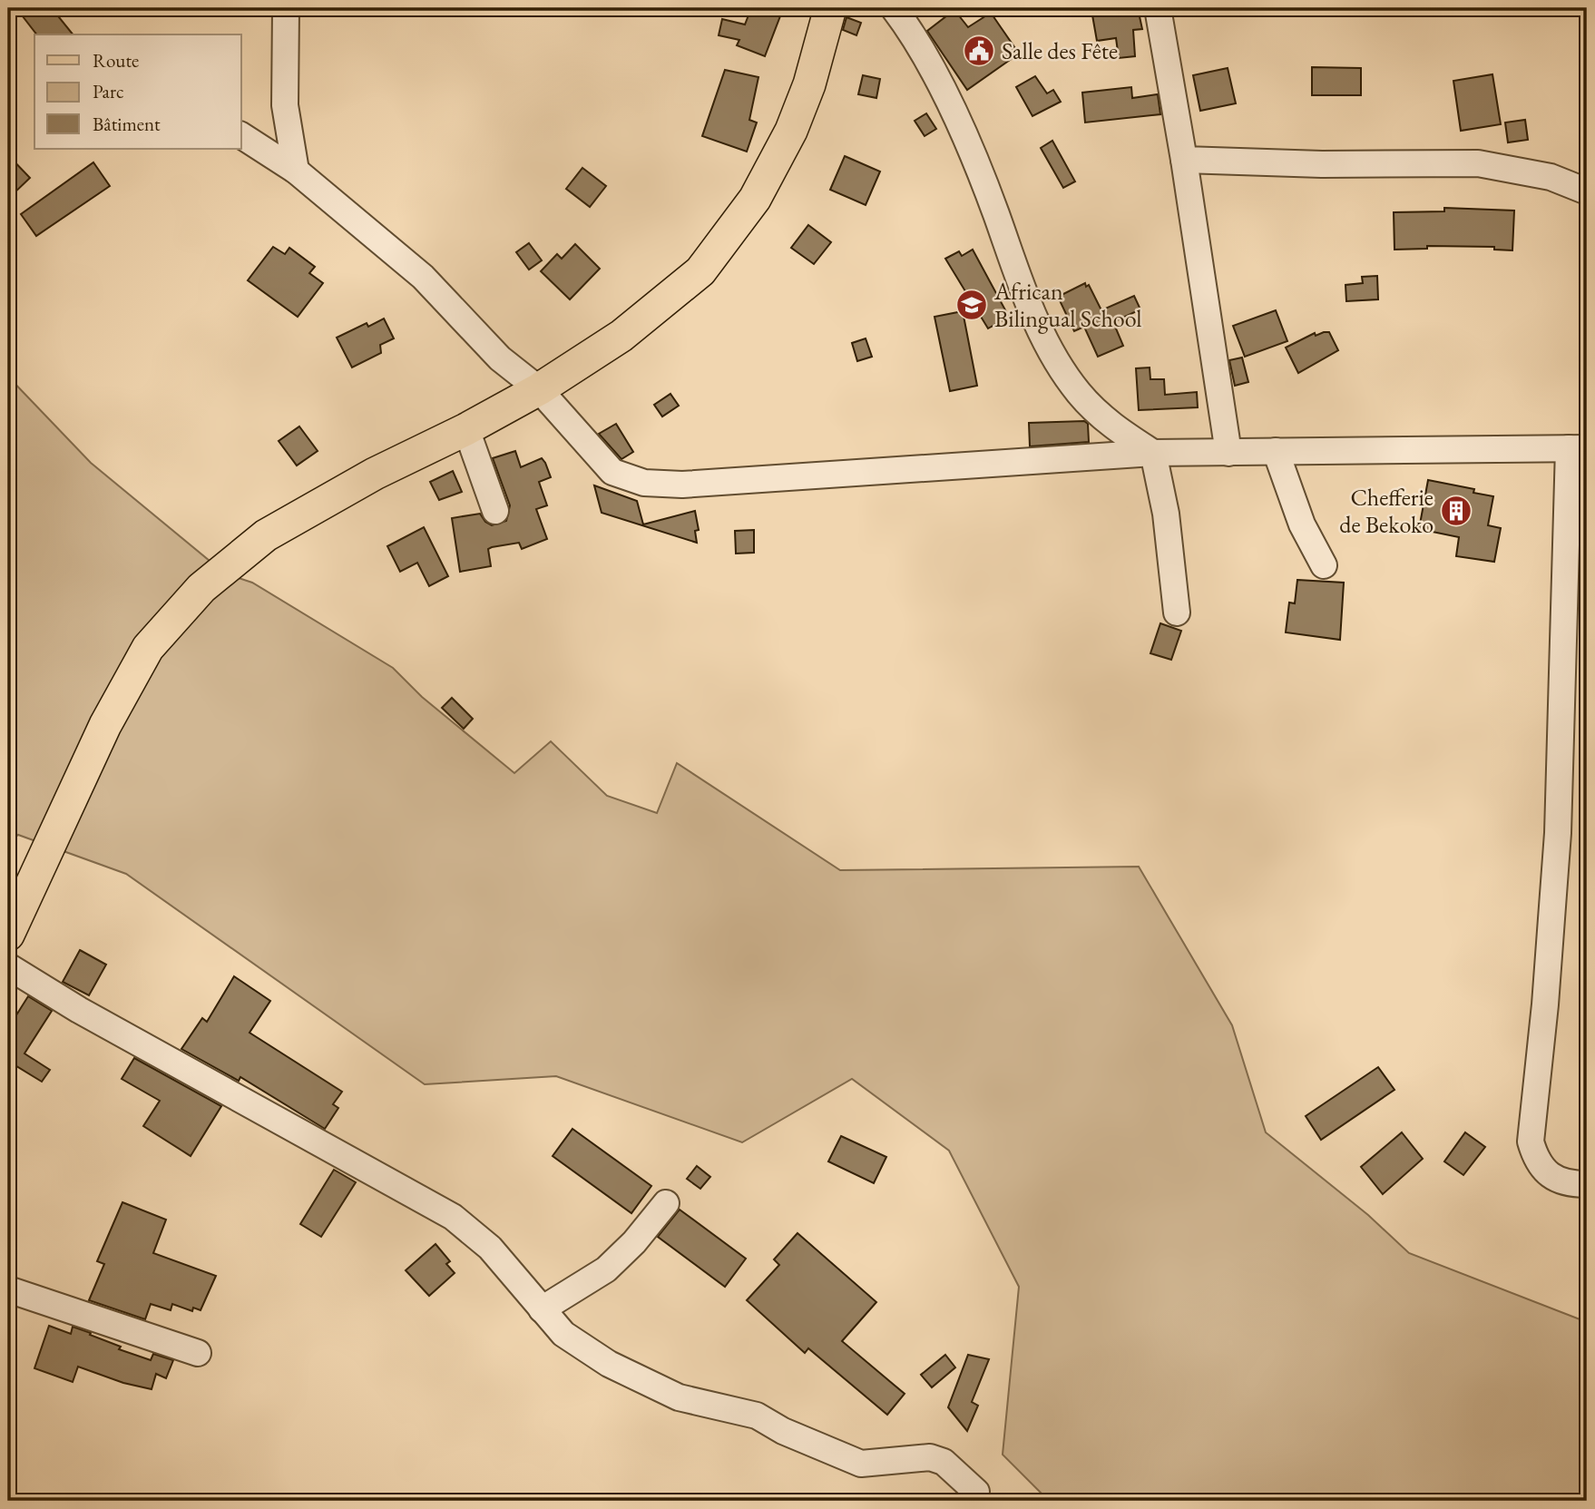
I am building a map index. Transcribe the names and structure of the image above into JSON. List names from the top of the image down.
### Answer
{
  "places": {
    "public building": ["Salle des Fête"],
    "school or university": ["African Bilingual School"],
    "building": ["Chefferie de Bekoko"]
  },
  "legend": ["Route", "Parc", "Bâtiment"]
}
